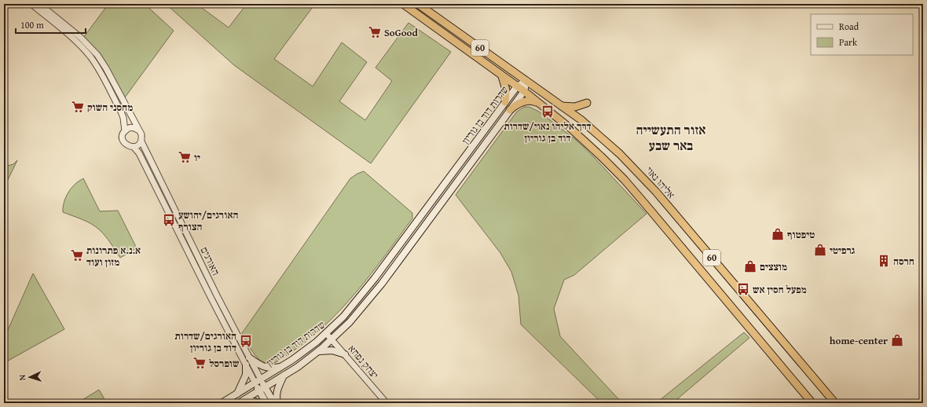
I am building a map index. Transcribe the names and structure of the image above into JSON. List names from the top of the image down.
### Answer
{
  "streets": {
    "highway": ["60", "אליהו נאוי"],
    "main road": ["שדרות דוד בן גוריון", "האורגים"],
    "street": ["יצחק נפחא"]
  },
  "crossings": [
    ["60", "שדרות דוד בן גוריון"],
    ["שדרות דוד בן גוריון", "אליהו נאוי"],
    ["שדרות דוד בן גוריון", "האורגים"],
    ["שדרות דוד בן גוריון", "יצחק נפחא"]
  ],
  "districts": ["אזור התעשייה באר שבע"],
  "places": {
    "supermarket": [
      "SoGood",
      "מחסני השוק",
      "יו",
      "א.נ.א פתרונות מזון ועוד",
      "שופרסל"
    ],
    "bus stop": [
      "דרך אליהו נאוי/שדרות דוד בן גוריון",
      "האורגים/יהושע הצורף",
      "מפעל חסין אש",
      "האורגים/שדרות דוד בן גוריון"
    ],
    "shop": [
      "טיפטוף",
      "גרפיטי",
      "מוצצים",
      "home-center"
    ],
    "building": ["חרסה"]
  },
  "legend": ["Road", "Park"],
  "scale_bar": "100 m",
  "north": "left"
}
